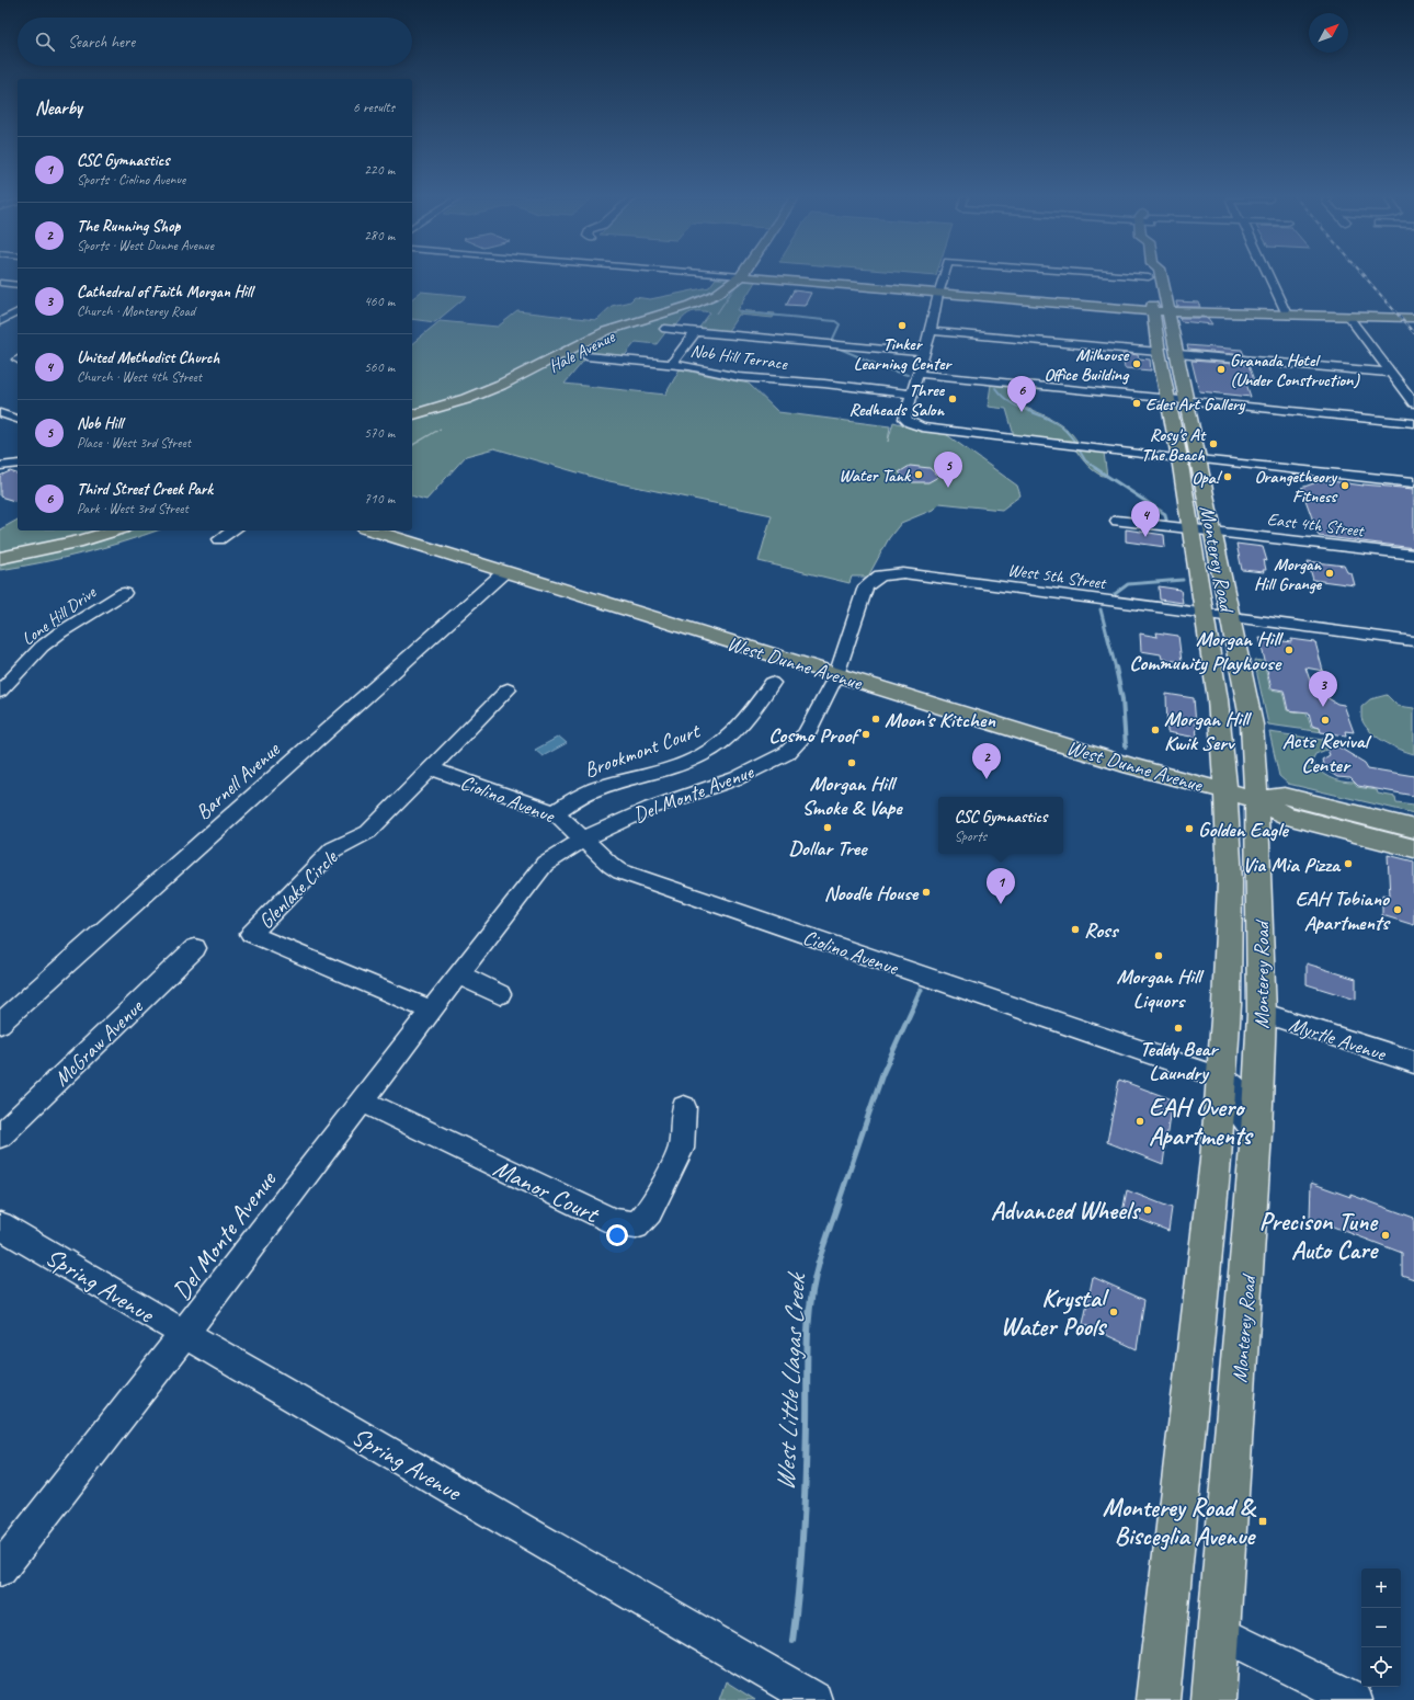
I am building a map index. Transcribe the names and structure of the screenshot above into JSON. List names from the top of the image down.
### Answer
{
  "streets": {
    "main road": ["Hale Avenue", "Monterey Road", "West Dunne Avenue"],
    "street": [
      "Nob Hill Terrace",
      "East 4th Street",
      "West 5th Street",
      "Lone Hill Drive",
      "Brookmont Court",
      "Barnell Avenue",
      "Del Monte Avenue",
      "Ciolino Avenue",
      "Glenlake Circle",
      "Myrtle Avenue",
      "McGraw Avenue",
      "Manor Court",
      "Spring Avenue"
    ]
  },
  "crossings": [
    ["East 4th Street", "Monterey Road"],
    ["Monterey Road", "West 5th Street"],
    ["Monterey Road", "West Dunne Avenue"],
    ["Monterey Road", "Ciolino Avenue"],
    ["Monterey Road", "Myrtle Avenue"],
    ["West 5th Street", "Del Monte Avenue"],
    ["West Dunne Avenue", "Barnell Avenue"],
    ["West Dunne Avenue", "Del Monte Avenue"],
    ["Brookmont Court", "Ciolino Avenue"],
    ["Del Monte Avenue", "Ciolino Avenue"],
    ["Del Monte Avenue", "Glenlake Circle"],
    ["Del Monte Avenue", "Manor Court"],
    ["Del Monte Avenue", "Spring Avenue"],
    ["Ciolino Avenue", "Glenlake Circle"]
  ],
  "water": ["West Little Llagas Creek"],
  "places": {
    "other": [
      "Tinker Learning Center",
      "Milhouse Office Building",
      "Granada Hotel (Under Construction)",
      "Three Redheads Salon",
      "Edes Art Gallery",
      "Rosy's At The Beach",
      "Water Tank",
      "Opa!",
      "Orangetheory Fitness",
      "Morgan Hill Grange",
      "Morgan Hill Community Playhouse",
      "Moon's Kitchen",
      "Acts Revival Center",
      "Morgan Hill Kwik Serv",
      "Cosmo Proof",
      "Morgan Hill Smoke & Vape",
      "Dollar Tree",
      "Golden Eagle",
      "Via Mia Pizza",
      "Noodle House",
      "EAH Tobiano Apartments",
      "Ross",
      "Morgan Hill Liquors",
      "Teddy Bear Laundry",
      "EAH Overo Apartments",
      "Advanced Wheels",
      "Precison Tune Auto Care",
      "Krystal Water Pools"
    ],
    "transit": ["Monterey Road & Bisceglia Avenue"]
  },
  "north": "top right",
  "page": {
    "search": "Search here",
    "heading": ["Nearby", "6 results"],
    "list": [
      {
        "mark": "1",
        "name": "CSC Gymnastics",
        "note": "Sports · Ciolino Avenue",
        "value": "220 m"
      },
      {
        "mark": "2",
        "name": "The Running Shop",
        "note": "Sports · West Dunne Avenue",
        "value": "280 m"
      },
      {
        "mark": "3",
        "name": "Cathedral of Faith Morgan Hill",
        "note": "Church · Monterey Road",
        "value": "460 m"
      },
      {
        "mark": "4",
        "name": "United Methodist Church",
        "note": "Church · West 4th Street",
        "value": "560 m"
      },
      {
        "mark": "5",
        "name": "Nob Hill",
        "note": "Place · West 3rd Street",
        "value": "570 m"
      },
      {
        "mark": "6",
        "name": "Third Street Creek Park",
        "note": "Park · West 3rd Street",
        "value": "710 m"
      }
    ],
    "pins": [
      "6",
      "5",
      "4",
      "3",
      "2",
      "1"
    ],
    "popup": ["CSC Gymnastics", "Sports"],
    "map_buttons": ["+", "−"]
  }
}
